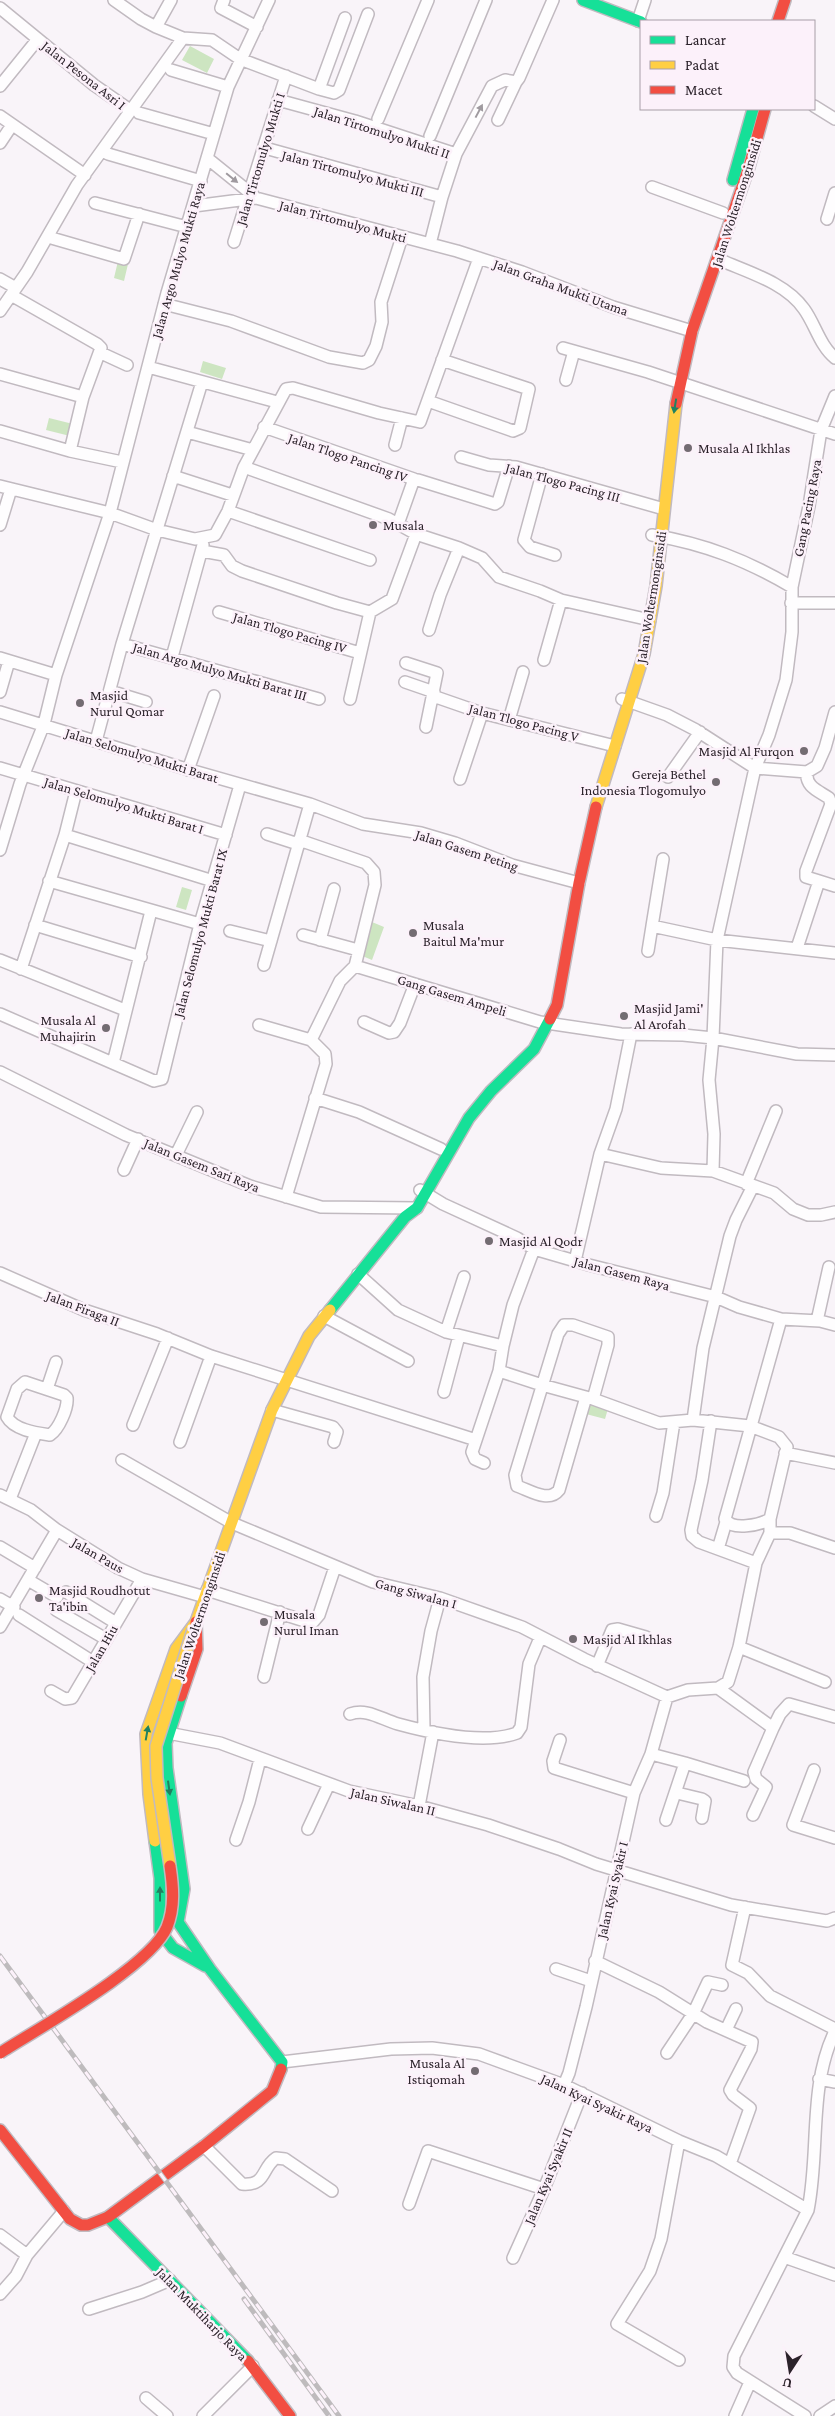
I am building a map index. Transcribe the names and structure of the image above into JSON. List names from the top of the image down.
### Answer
{
  "streets": {
    "main road": ["Jalan Woltermonginsidi", "Jalan Muktiharjo Raya"],
    "street": [
      "Jalan Pesona Asri I",
      "Jalan Tirtomulyo Mukti II",
      "Jalan Tirtomulyo Mukti I",
      "Jalan Tirtomulyo Mukti III",
      "Jalan Tirtomulyo Mukti",
      "Jalan Argo Mulyo Mukti Raya",
      "Jalan Graha Mukti Utama",
      "Jalan Tlogo Pancing IV",
      "Jalan Tlogo Pacing III",
      "Gang Pacing Raya",
      "Jalan Tlogo Pacing IV",
      "Jalan Argo Mulyo Mukti Barat III",
      "Jalan Tlogo Pacing V",
      "Jalan Selomulyo Mukti Barat",
      "Jalan Selomulyo Mukti Barat I",
      "Jalan Gasem Peting",
      "Jalan Selomulyo Mukti Barat IX",
      "Gang Gasem Ampeli",
      "Jalan Gasem Sari Raya",
      "Jalan Gasem Raya",
      "Jalan Firaga II",
      "Jalan Paus",
      "Gang Siwalan I",
      "Jalan Hiu",
      "Jalan Siwalan II",
      "Jalan Kyai Syakir I",
      "Jalan Kyai Syakir Raya",
      "Jalan Kyai Syakir II"
    ]
  },
  "crossings": [
    ["Jalan Tirtomulyo Mukti II", "Jalan Tirtomulyo Mukti I"],
    ["Jalan Tirtomulyo Mukti II", "Jalan Tirtomulyo Mukti III"],
    ["Jalan Tirtomulyo Mukti II", "Jalan Tirtomulyo Mukti"],
    ["Jalan Tirtomulyo Mukti II", "Jalan Graha Mukti Utama"],
    ["Jalan Tirtomulyo Mukti I", "Jalan Tirtomulyo Mukti III"],
    ["Jalan Tirtomulyo Mukti I", "Jalan Tirtomulyo Mukti"],
    ["Jalan Woltermonginsidi", "Jalan Graha Mukti Utama"],
    ["Jalan Woltermonginsidi", "Jalan Tlogo Pacing III"],
    ["Jalan Woltermonginsidi", "Jalan Tlogo Pacing V"],
    ["Jalan Woltermonginsidi", "Jalan Gasem Peting"],
    ["Jalan Woltermonginsidi", "Gang Gasem Ampeli"],
    ["Jalan Woltermonginsidi", "Jalan Gasem Sari Raya"],
    ["Jalan Woltermonginsidi", "Jalan Gasem Raya"],
    ["Jalan Woltermonginsidi", "Jalan Firaga II"],
    ["Jalan Woltermonginsidi", "Jalan Paus"],
    ["Jalan Woltermonginsidi", "Gang Siwalan I"],
    ["Jalan Tirtomulyo Mukti", "Jalan Argo Mulyo Mukti Raya"],
    ["Jalan Tirtomulyo Mukti", "Jalan Graha Mukti Utama"],
    ["Jalan Argo Mulyo Mukti Raya", "Jalan Selomulyo Mukti Barat"],
    ["Jalan Argo Mulyo Mukti Raya", "Jalan Selomulyo Mukti Barat I"],
    ["Gang Pacing Raya", "Gang Gasem Ampeli"],
    ["Jalan Selomulyo Mukti Barat", "Jalan Gasem Peting"],
    ["Jalan Selomulyo Mukti Barat", "Jalan Selomulyo Mukti Barat IX"],
    ["Jalan Selomulyo Mukti Barat I", "Jalan Selomulyo Mukti Barat IX"],
    ["Jalan Gasem Peting", "Jalan Selomulyo Mukti Barat IX"],
    ["Jalan Paus", "Gang Siwalan I"],
    ["Jalan Paus", "Jalan Hiu"],
    ["Gang Siwalan I", "Jalan Kyai Syakir I"],
    ["Jalan Siwalan II", "Jalan Kyai Syakir I"],
    ["Jalan Kyai Syakir I", "Jalan Kyai Syakir Raya"],
    ["Jalan Kyai Syakir Raya", "Jalan Kyai Syakir II"]
  ],
  "places": [
    "Musala Al Ikhlas",
    "Musala",
    "Masjid Nurul Qomar",
    "Masjid Al Furqon",
    "Gereja Bethel Indonesia Tlogomulyo",
    "Musala Baitul Ma'mur",
    "Masjid Jami' Al Arofah",
    "Musala Al Muhajirin",
    "Masjid Al Qodr",
    "Masjid Roudhotut Ta'ibin",
    "Musala Nurul Iman",
    "Masjid Al Ikhlas",
    "Musala Al Istiqomah"
  ],
  "legend": ["Lancar", "Padat", "Macet"],
  "north": "bottom"
}
